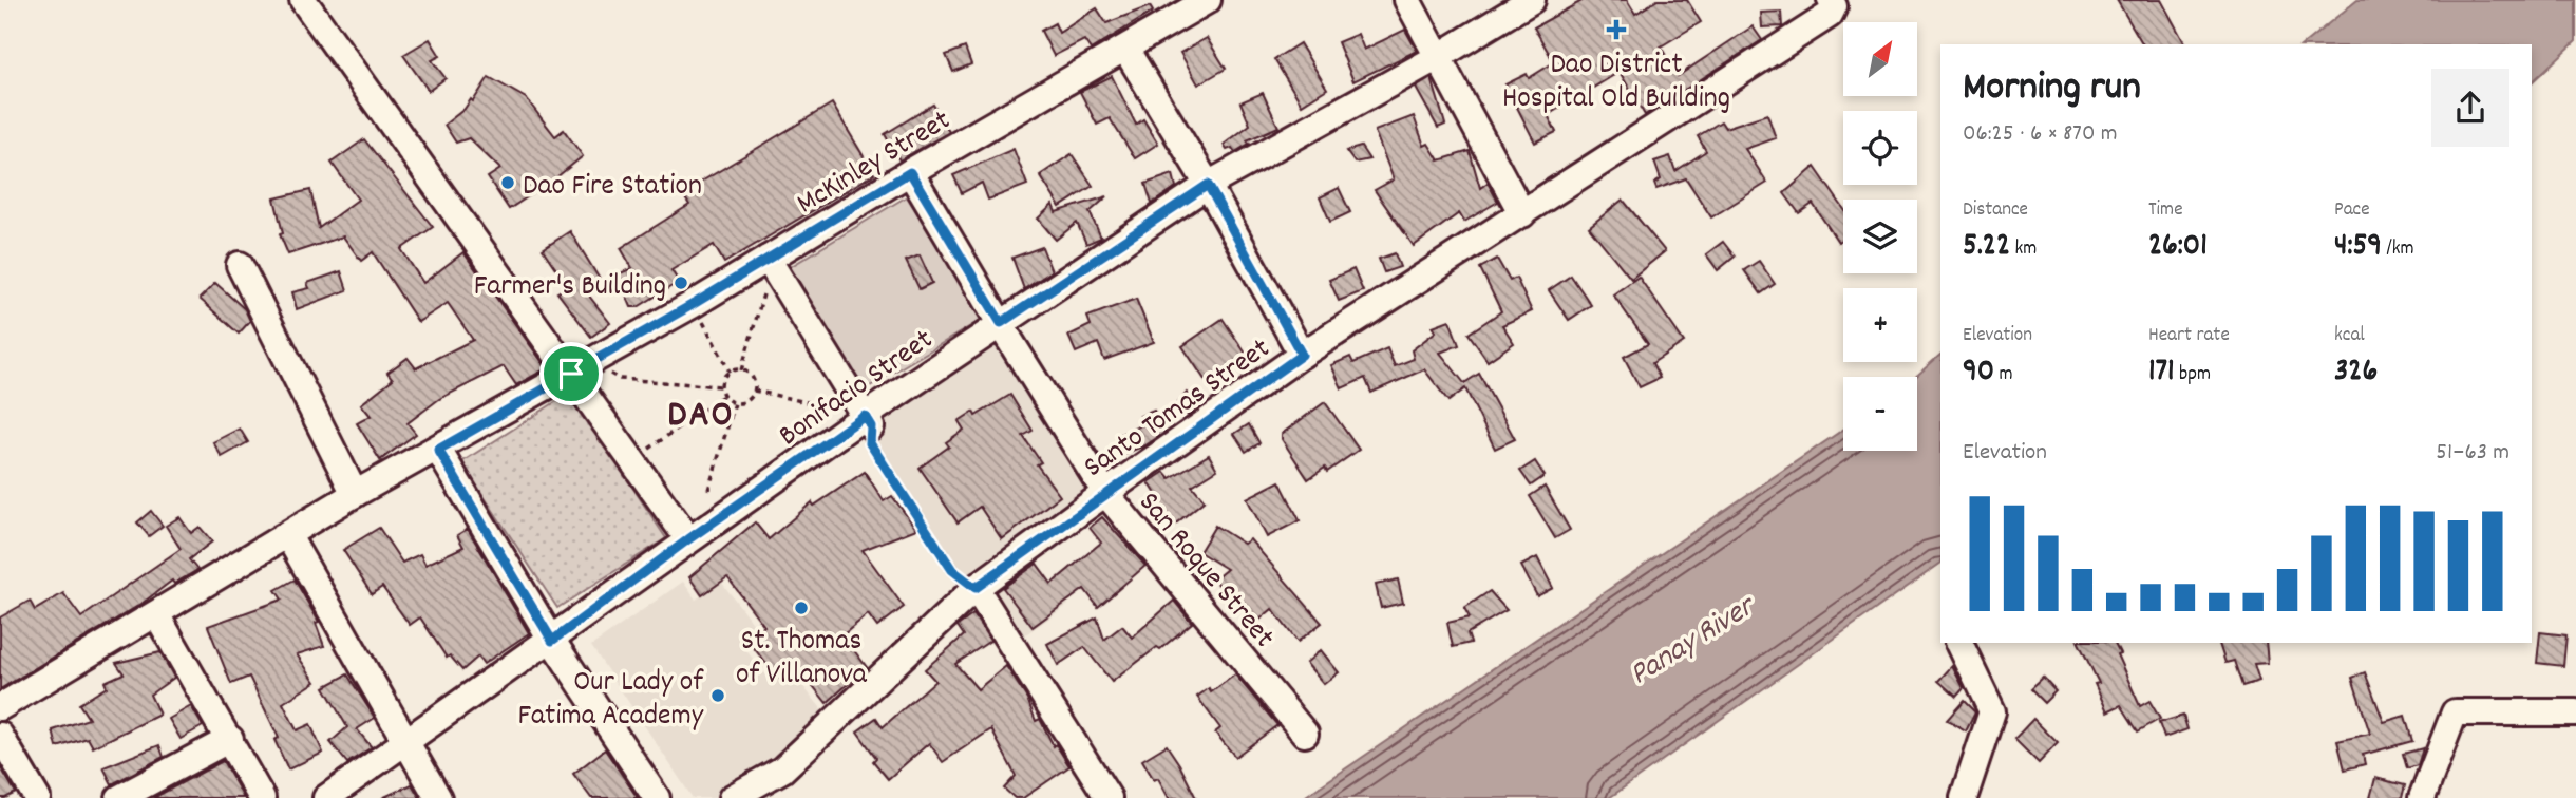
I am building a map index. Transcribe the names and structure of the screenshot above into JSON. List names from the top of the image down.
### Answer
{
  "streets": {
    "street": [
      "McKinley Street",
      "Bonifacio Street",
      "Santo Tomas Street",
      "San Roque Street"
    ]
  },
  "crossings": [
    ["McKinley Street", "San Roque Street"],
    ["Bonifacio Street", "San Roque Street"],
    ["Santo Tomas Street", "San Roque Street"]
  ],
  "districts": ["DAO"],
  "water": ["Panay River"],
  "places": {
    "health": ["Dao District Hospital Old Building"],
    "other": [
      "Dao Fire Station",
      "Farmer's Building",
      "St. Thomas of Villanova",
      "Our Lady of Fatima Academy"
    ]
  },
  "north": "top right",
  "page": {
    "map_buttons": ["+", "−"],
    "heading": ["Morning run", "06:25 · 6 × 870 m"],
    "stats": [
      ["Distance", "5.22 km"],
      ["Time", "26:01"],
      ["Pace", "4:59 /km"],
      ["Elevation", "90 m"],
      ["Heart rate", "171 bpm"],
      ["kcal", "326"]
    ],
    "chart": ["Elevation", "51–63 m"]
  }
}
